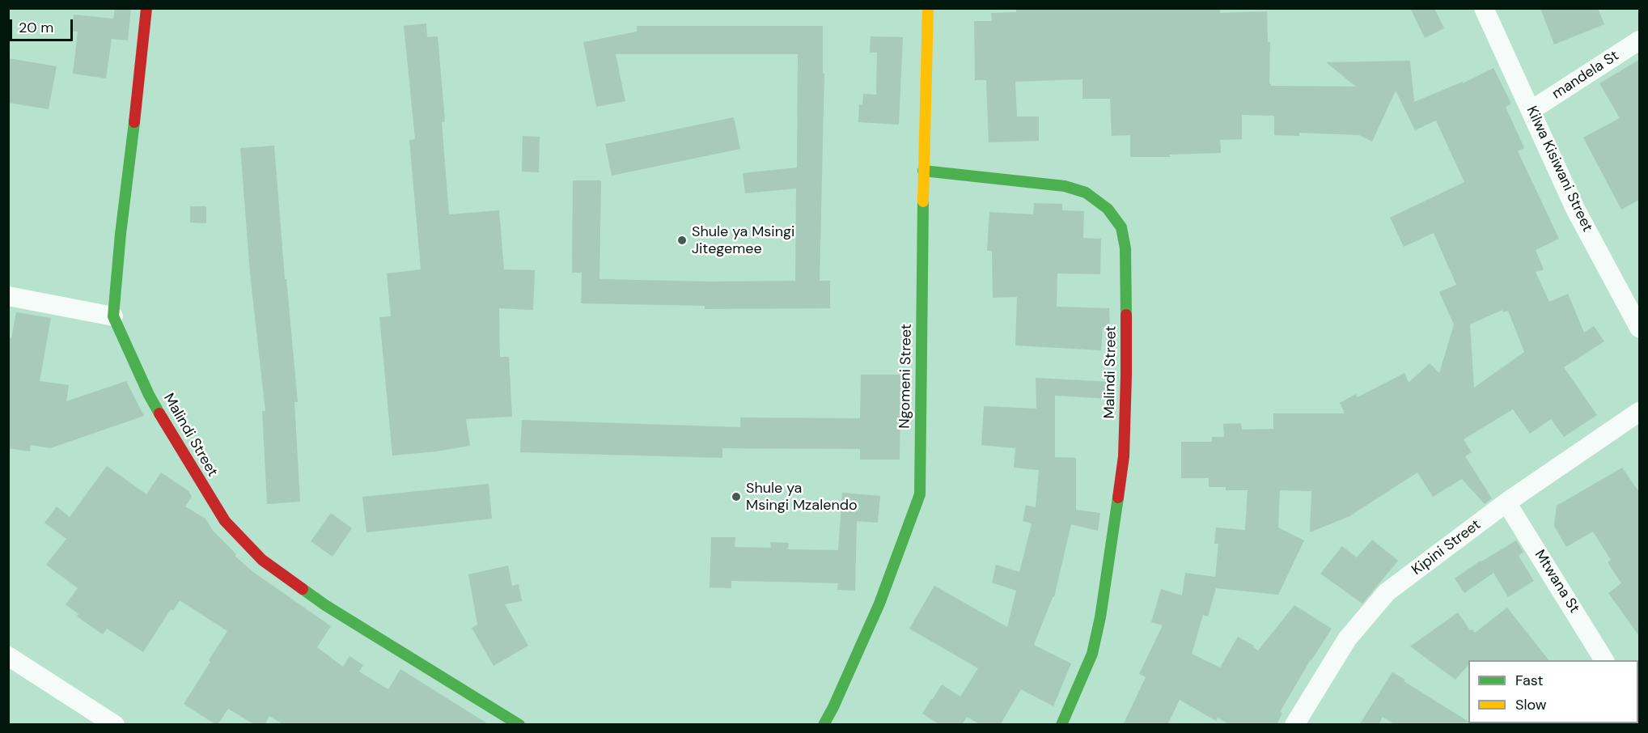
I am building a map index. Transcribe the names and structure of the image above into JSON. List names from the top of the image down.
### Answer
{
  "streets": {
    "street": [
      "mandela St",
      "Kilwa Kisiwani Street",
      "Malindi Street",
      "Ngomeni Street",
      "Kipini Street",
      "Mtwana St"
    ]
  },
  "crossings": [
    ["mandela St", "Kilwa Kisiwani Street"],
    ["Malindi Street", "Ngomeni Street"],
    ["Kipini Street", "Mtwana St"]
  ],
  "places": ["Shule ya Msingi Jitegemee", "Shule ya Msingi Mzalendo"],
  "legend": ["Fast", "Slow"],
  "scale_bar": "20 m"
}
